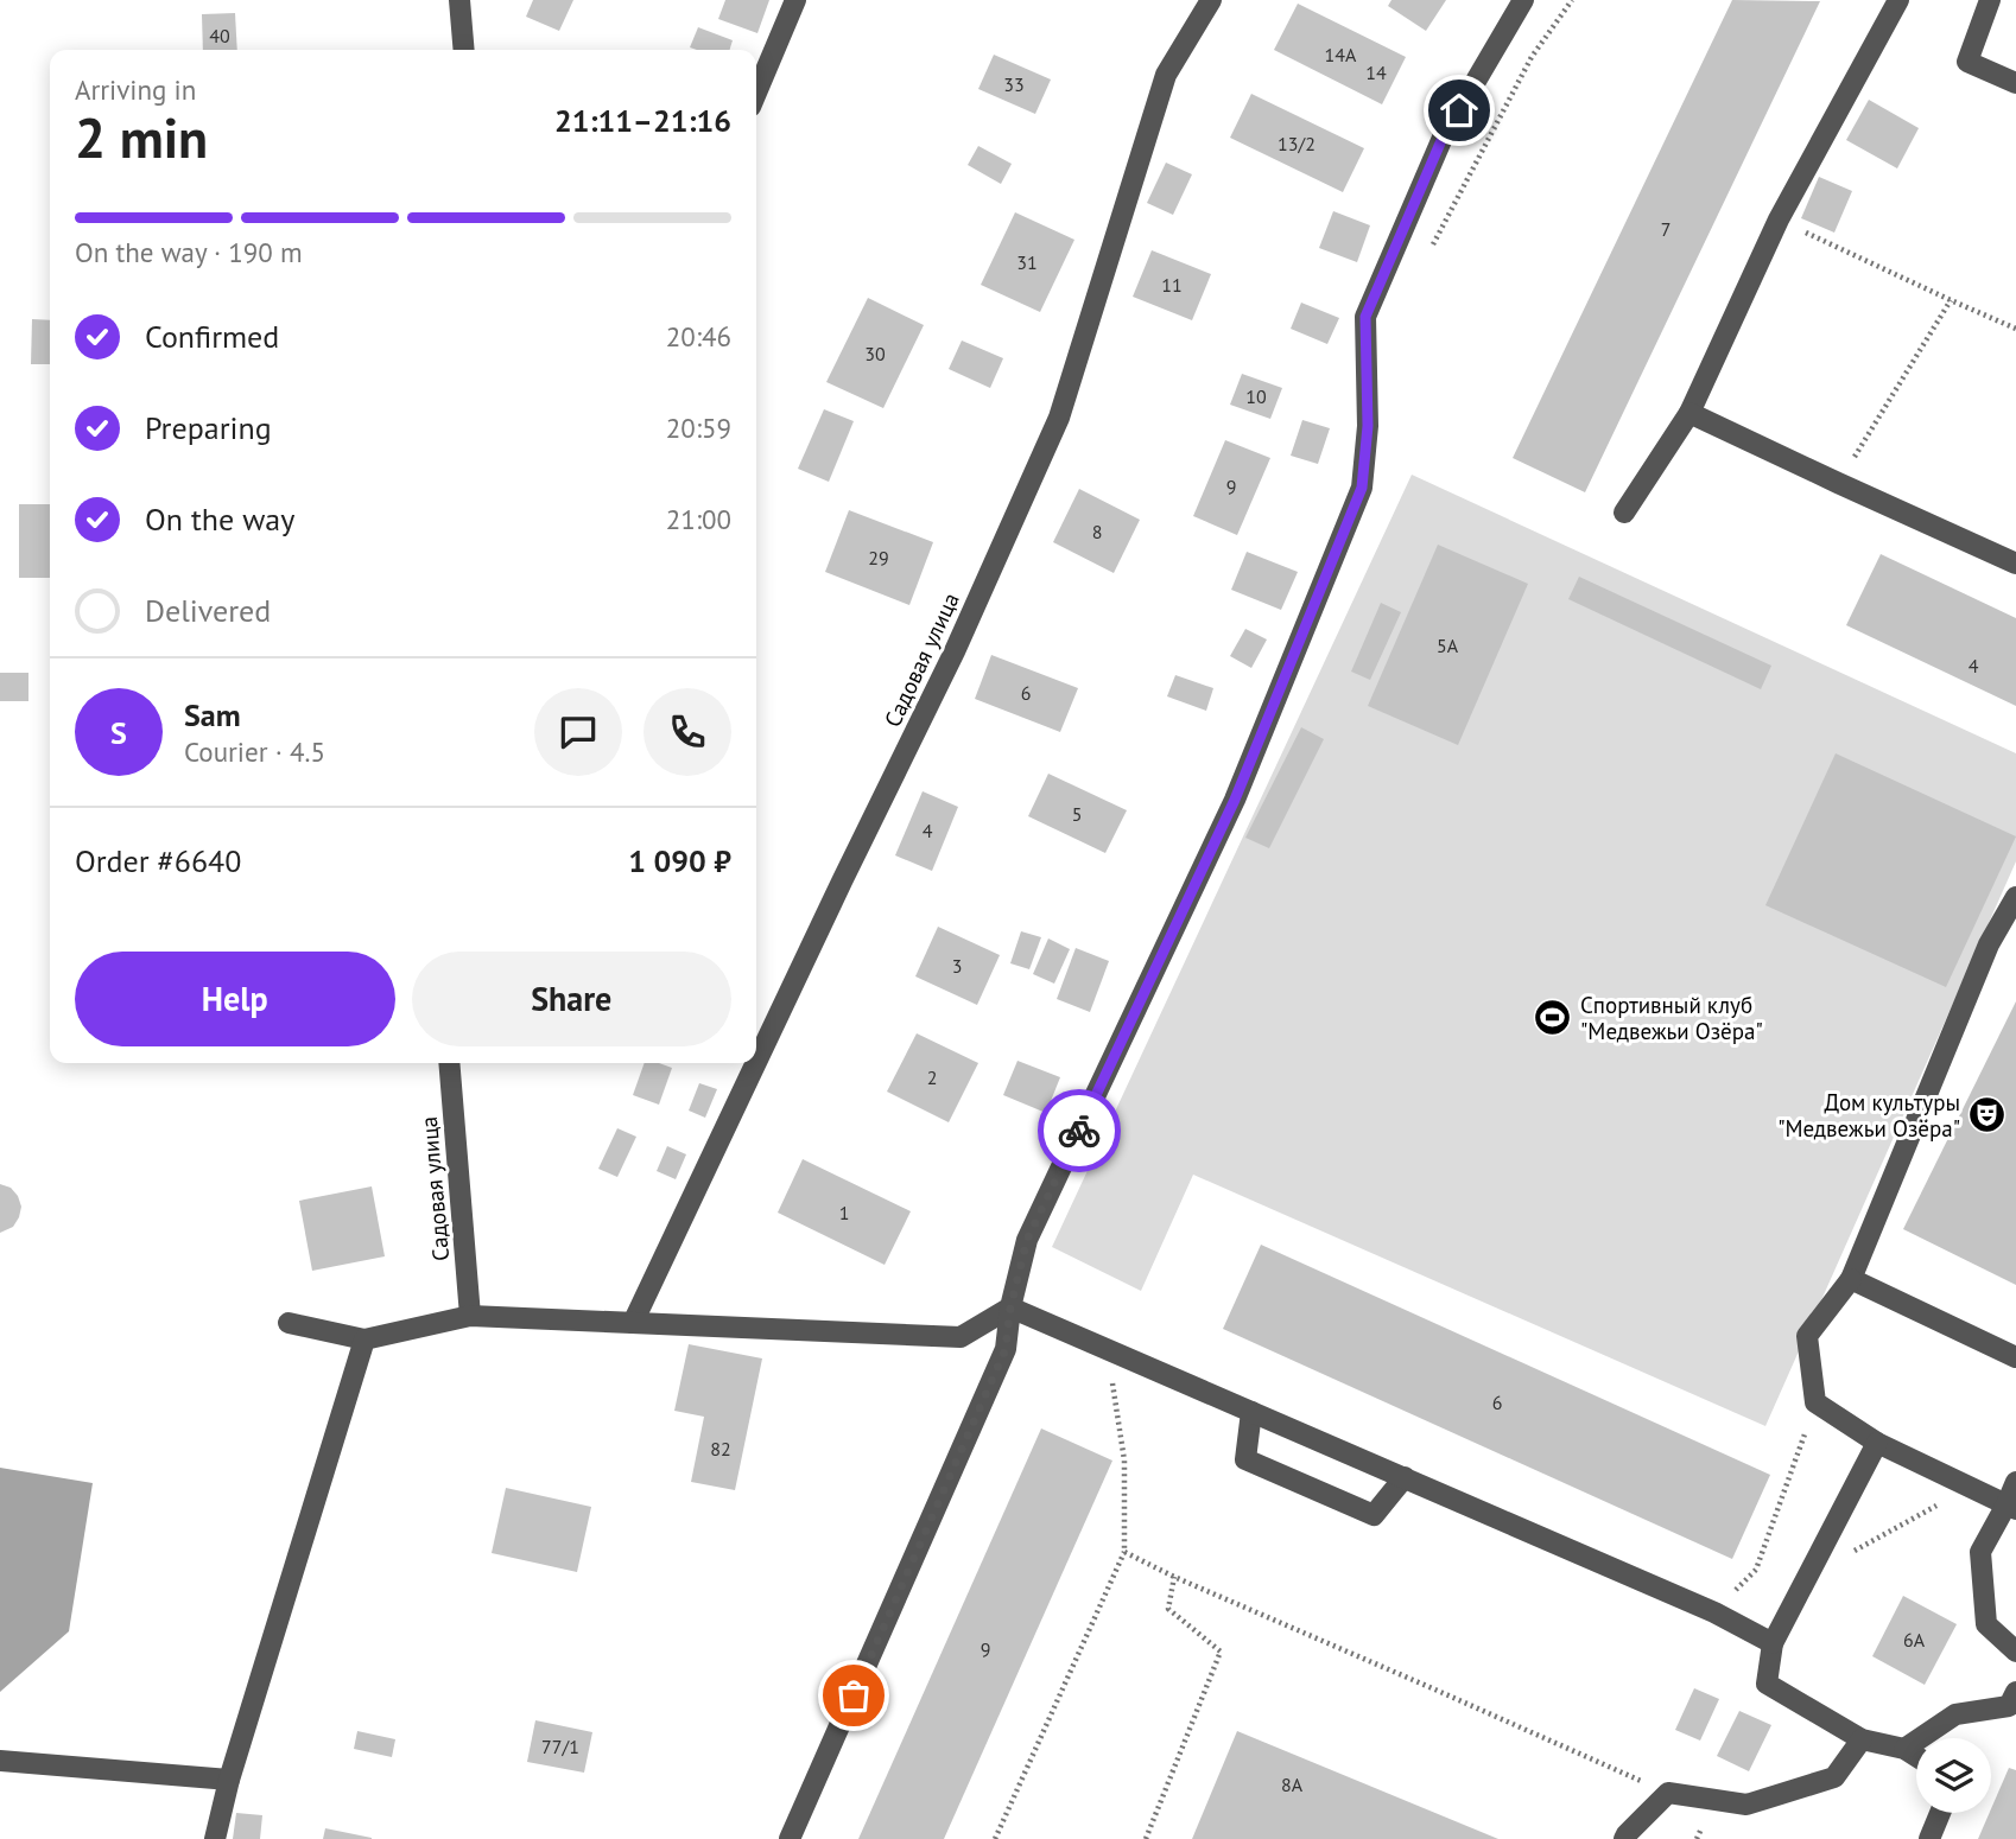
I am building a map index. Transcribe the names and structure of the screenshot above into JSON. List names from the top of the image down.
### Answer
{
  "streets": {
    "street": ["Садовая улица"]
  },
  "places": {
    "sports": ["Спортивный клуб \"Медвежьи Озёра\""],
    "theatre": ["Дом культуры \"Медвежьи Озёра\""]
  },
  "house_numbers": [
    "40",
    "14А",
    "14",
    "33",
    "13/2",
    "7",
    "31",
    "11",
    "30",
    "10",
    "9",
    "8",
    "29",
    "5А",
    "4",
    "6",
    "5",
    "4",
    "3",
    "2",
    "1",
    "6",
    "82",
    "6А",
    "9",
    "77/1",
    "8А"
  ],
  "page": {
    "heading": ["2 min", "Arriving in", "21:11–21:16"],
    "panel": [
      "Sam",
      "Courier · 4.5",
      "Order #6640",
      "1 090 ₽"
    ],
    "bar": "On the way · 190 m",
    "list": [
      ["Confirmed", "20:46"],
      ["Preparing", "20:59"],
      ["On the way", "21:00"],
      "Delivered"
    ],
    "round": "S",
    "buttons": ["Help", "Share"]
  }
}
